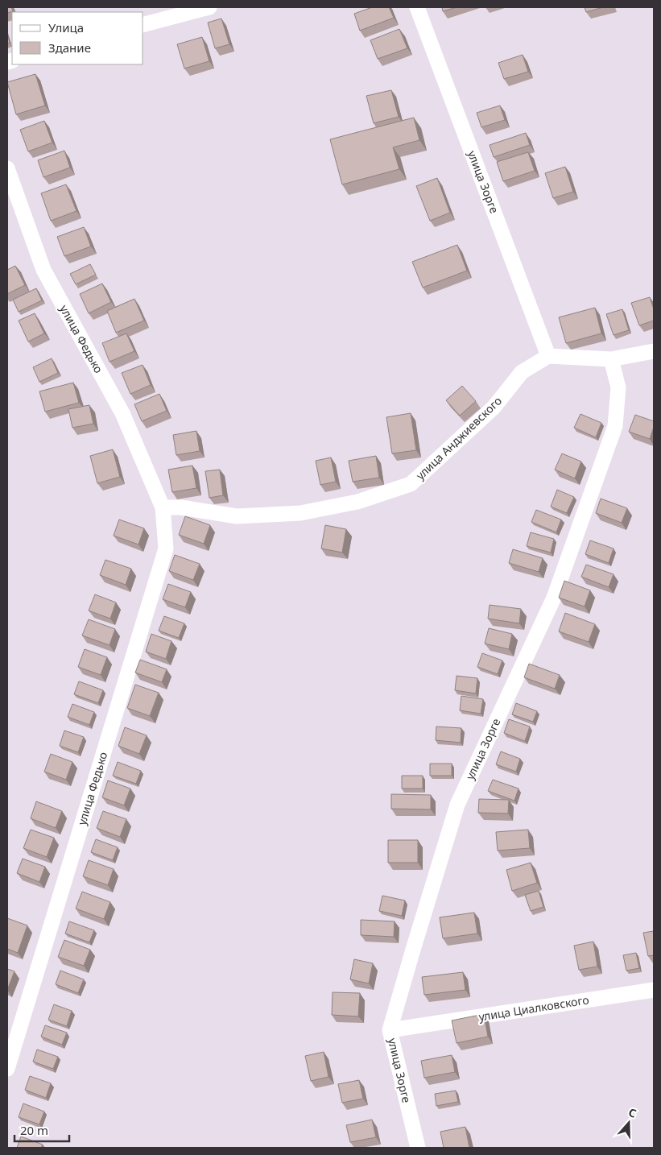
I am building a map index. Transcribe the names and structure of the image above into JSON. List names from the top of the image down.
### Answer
{
  "streets": {
    "street": [
      "улица Зорге",
      "улица Федько",
      "улица Анджиевского",
      "улица Циалковского"
    ]
  },
  "crossings": [
    ["улица Зорге", "улица Анджиевского"],
    ["улица Зорге", "улица Циалковского"],
    ["улица Федько", "улица Анджиевского"]
  ],
  "legend": ["Улица", "Здание"],
  "scale_bar": "20 m",
  "north": "top"
}
